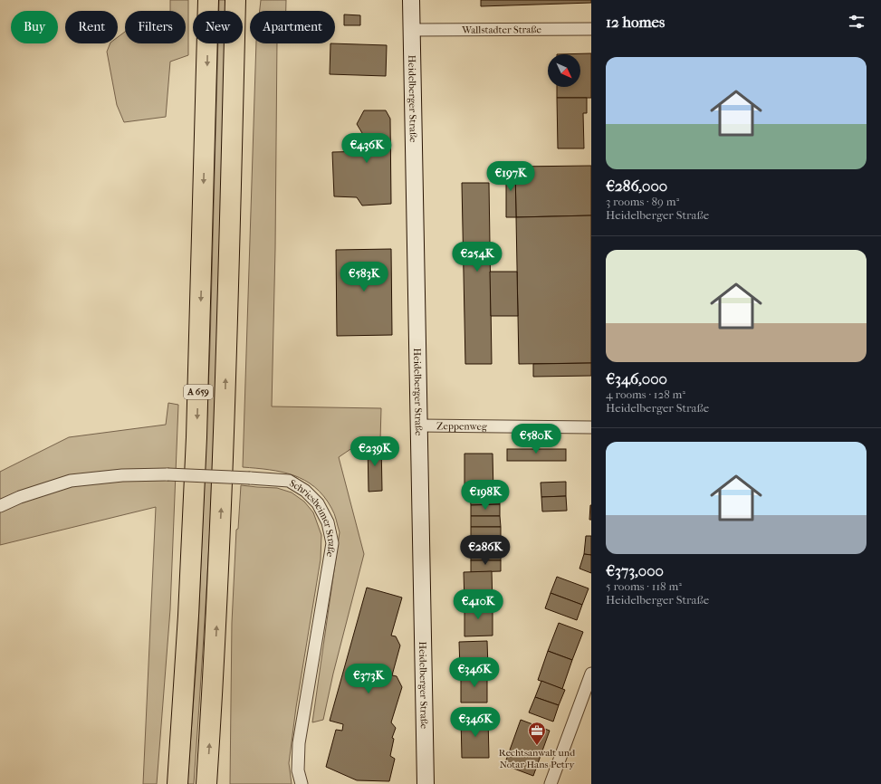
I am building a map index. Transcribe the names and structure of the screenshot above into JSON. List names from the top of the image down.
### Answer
{
  "streets": {
    "highway": ["A 659"],
    "street": [
      "Wallstadter Straße",
      "Heidelberger Straße",
      "Zeppenweg",
      "Schriesheimer Straße"
    ]
  },
  "crossings": [
    ["Wallstadter Straße", "Heidelberger Straße"],
    ["Heidelberger Straße", "Zeppenweg"]
  ],
  "places": {
    "office": ["Rechtsanwalt und Notar Hans Petry"]
  },
  "north": "bottom right",
  "page": {
    "heading": "12 homes",
    "chip": [
      "Buy",
      "Rent",
      "Filters",
      "New",
      "Apartment"
    ],
    "list": [
      {
        "name": "€286,000",
        "note": "3 rooms · 89 m² · Heidelberger Straße"
      },
      {
        "name": "€346,000",
        "note": "4 rooms · 128 m² · Heidelberger Straße"
      },
      {
        "name": "€373,000",
        "note": "5 rooms · 118 m² · Heidelberger Straße"
      }
    ],
    "price": [
      "€436K",
      "€197K",
      "€254K",
      "€583K",
      "€580K",
      "€239K",
      "€198K",
      "€286K",
      "€410K",
      "€346K",
      "€373K",
      "€346K"
    ]
  }
}
